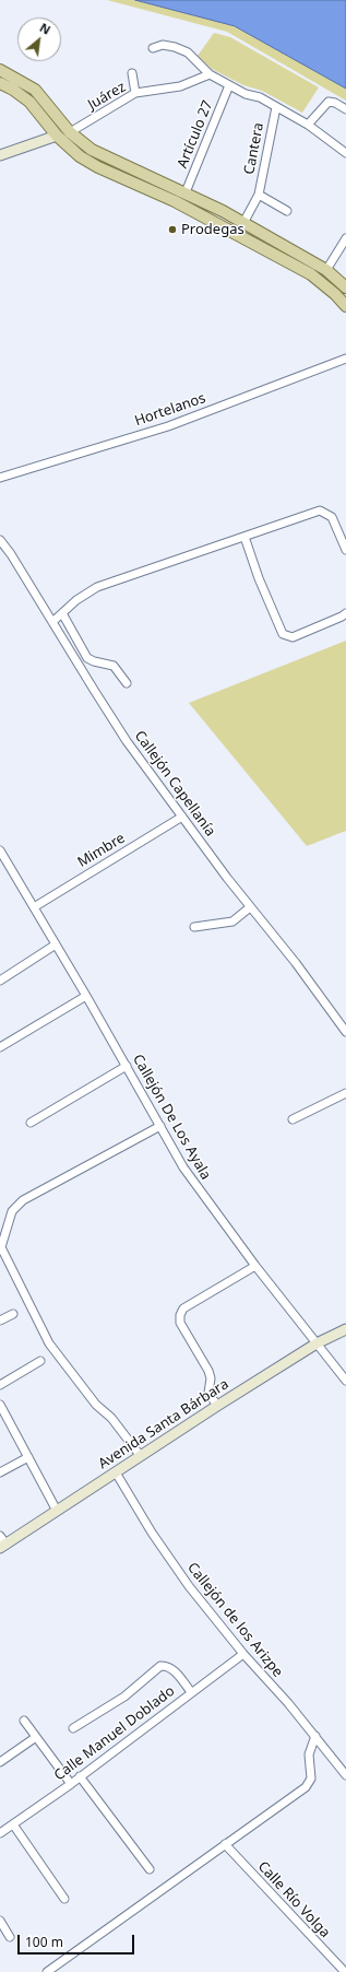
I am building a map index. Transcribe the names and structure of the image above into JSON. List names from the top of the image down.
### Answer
{
  "streets": {
    "street": [
      "Juárez",
      "Artículo 27",
      "Cantera",
      "Hortelanos",
      "Callejón Capellanía",
      "Mimbre",
      "Callejón De Los Ayala",
      "Avenida Santa Bárbara",
      "Callejón de los Arizpe",
      "Calle Manuel Doblado",
      "Calle Río Volga"
    ]
  },
  "crossings": [
    ["Callejón Capellanía", "Mimbre"],
    ["Mimbre", "Callejón De Los Ayala"],
    ["Callejón De Los Ayala", "Avenida Santa Bárbara"],
    ["Avenida Santa Bárbara", "Callejón de los Arizpe"],
    ["Callejón de los Arizpe", "Calle Manuel Doblado"]
  ],
  "places": ["Prodegas"],
  "scale_bar": "100 m",
  "north": "top right"
}
